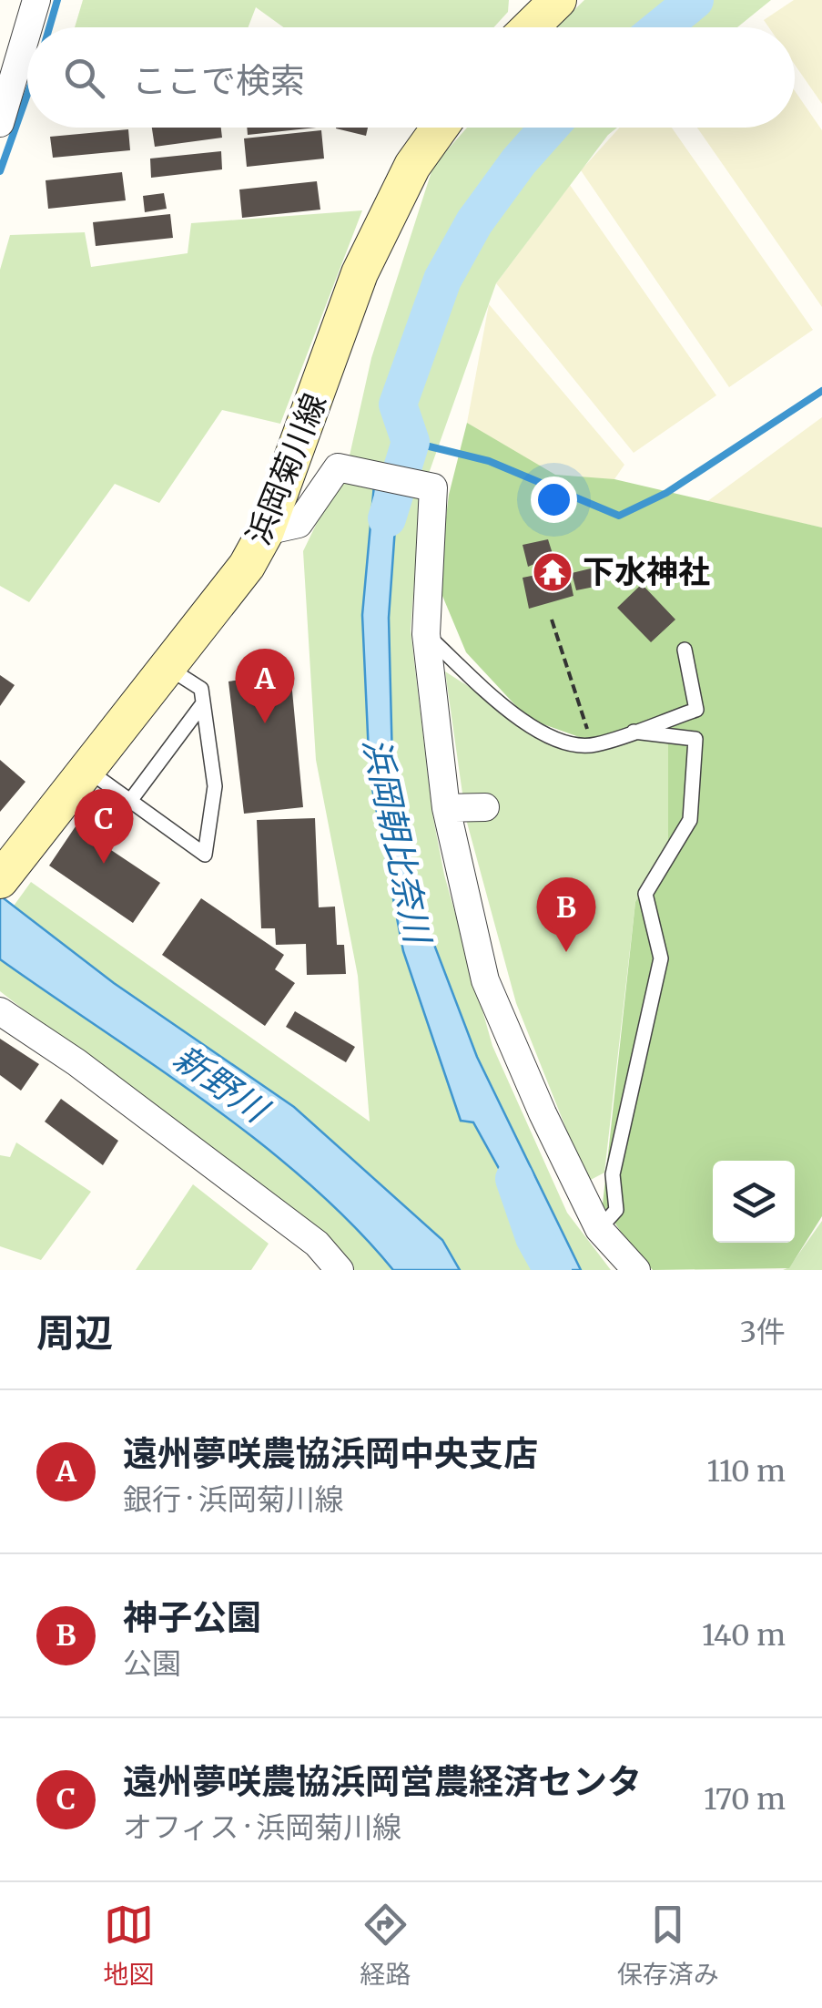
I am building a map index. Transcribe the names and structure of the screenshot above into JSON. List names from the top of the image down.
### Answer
{
  "streets": {
    "main road": ["浜岡菊川線"]
  },
  "water": ["浜岡朝比奈川", "新野川"],
  "places": {
    "temple": ["下水神社"]
  },
  "page": {
    "search": "ここで検索",
    "pins": ["A", "C", "B"],
    "heading": ["周辺", "3件"],
    "list": [
      {
        "mark": "A",
        "name": "遠州夢咲農協浜岡中央支店",
        "note": "銀行 · 浜岡菊川線",
        "value": "110 m"
      },
      {
        "mark": "B",
        "name": "神子公園",
        "note": "公園",
        "value": "140 m"
      },
      {
        "mark": "C",
        "name": "遠州夢咲農協浜岡営農経済センタ",
        "note": "オフィス · 浜岡菊川線",
        "value": "170 m"
      }
    ],
    "nav": ["地図", "経路", "保存済み"]
  }
}
